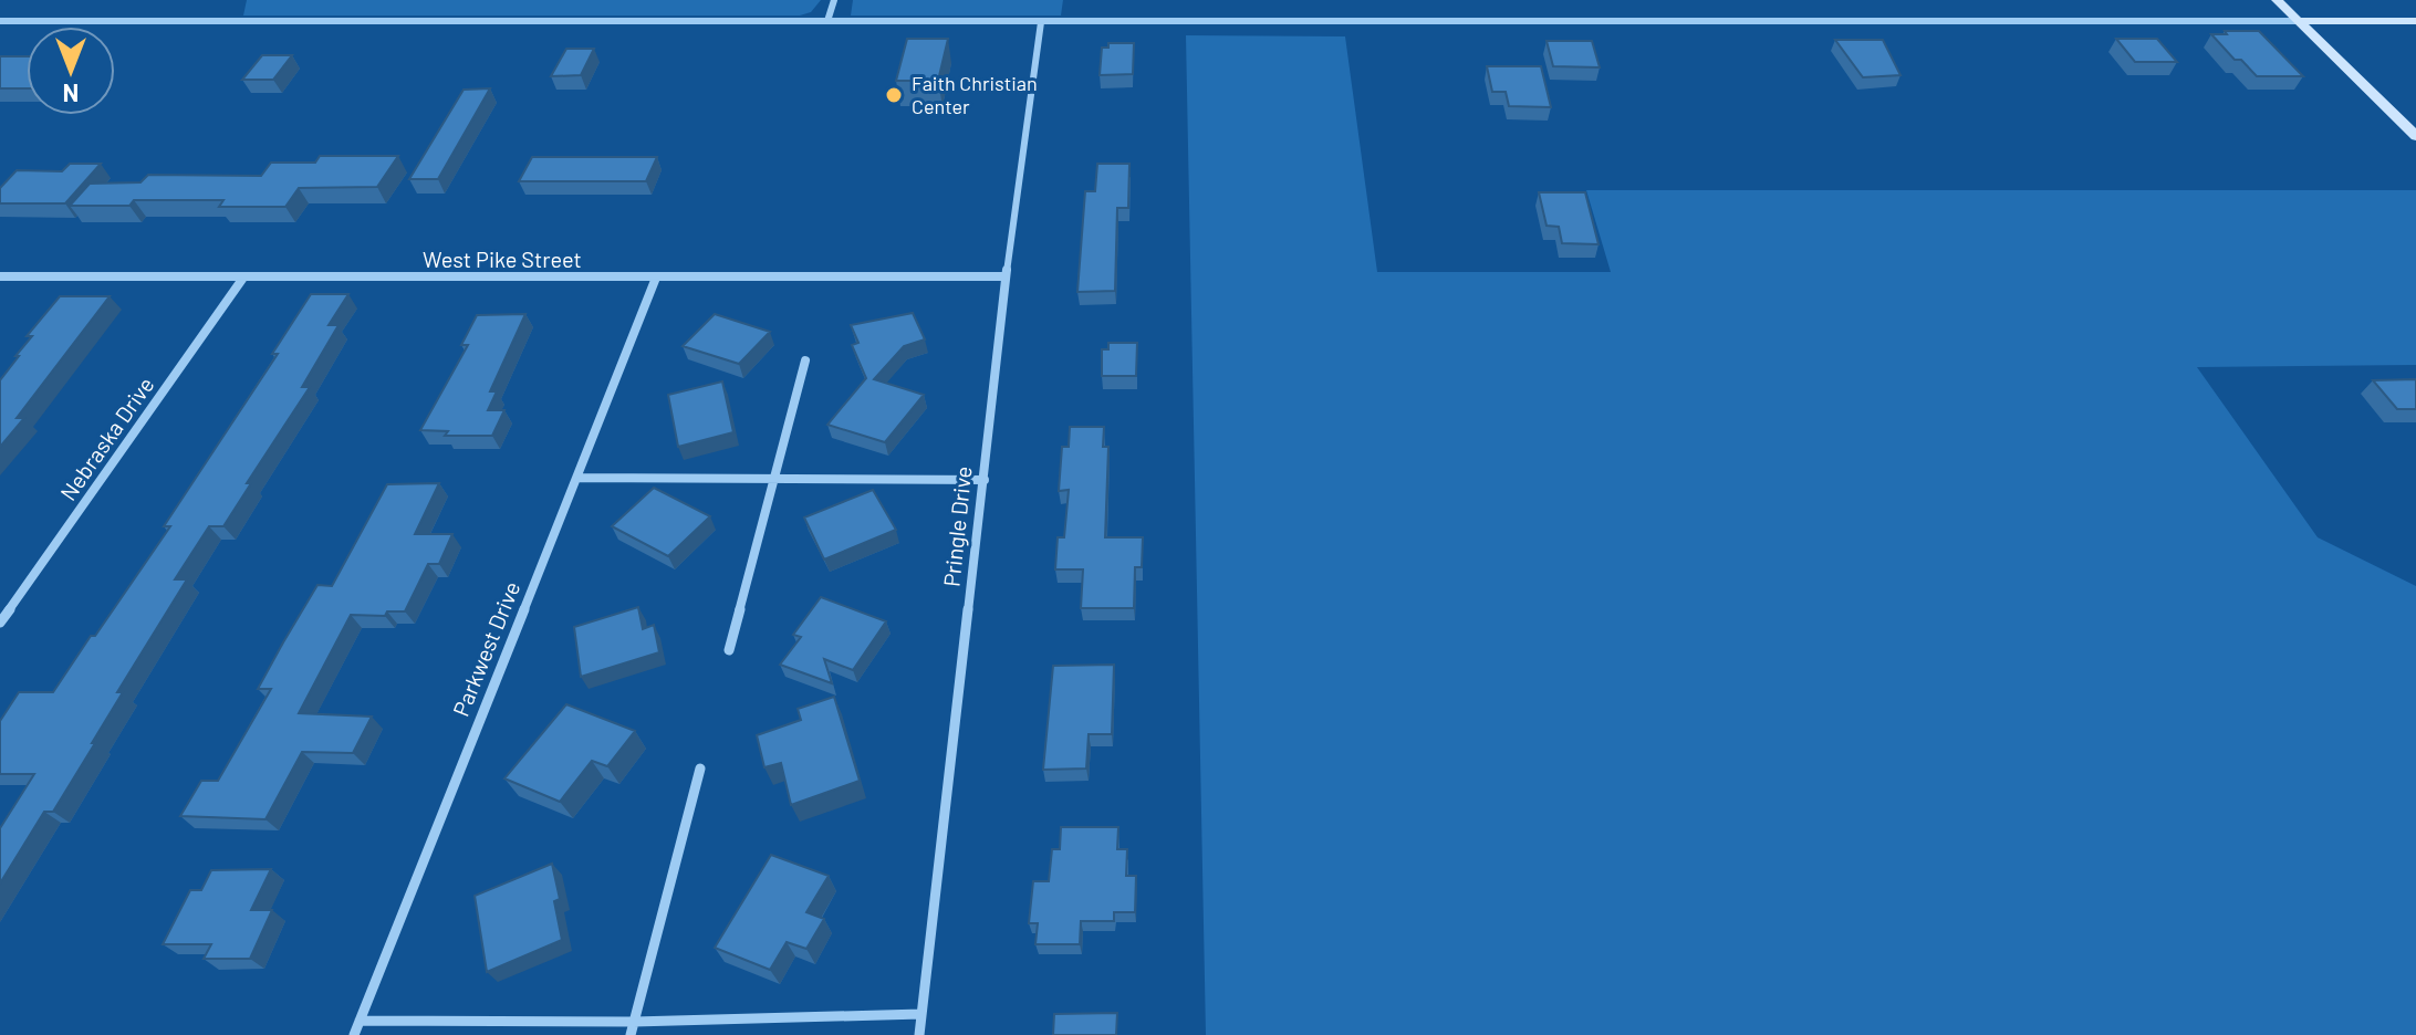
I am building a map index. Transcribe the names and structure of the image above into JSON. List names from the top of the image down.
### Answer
{
  "streets": {
    "street": [
      "West Pike Street",
      "Nebraska Drive",
      "Pringle Drive",
      "Parkwest Drive"
    ]
  },
  "crossings": [
    ["West Pike Street", "Nebraska Drive"],
    ["West Pike Street", "Pringle Drive"],
    ["West Pike Street", "Parkwest Drive"]
  ],
  "places": ["Faith Christian Center"],
  "north": "bottom"
}
